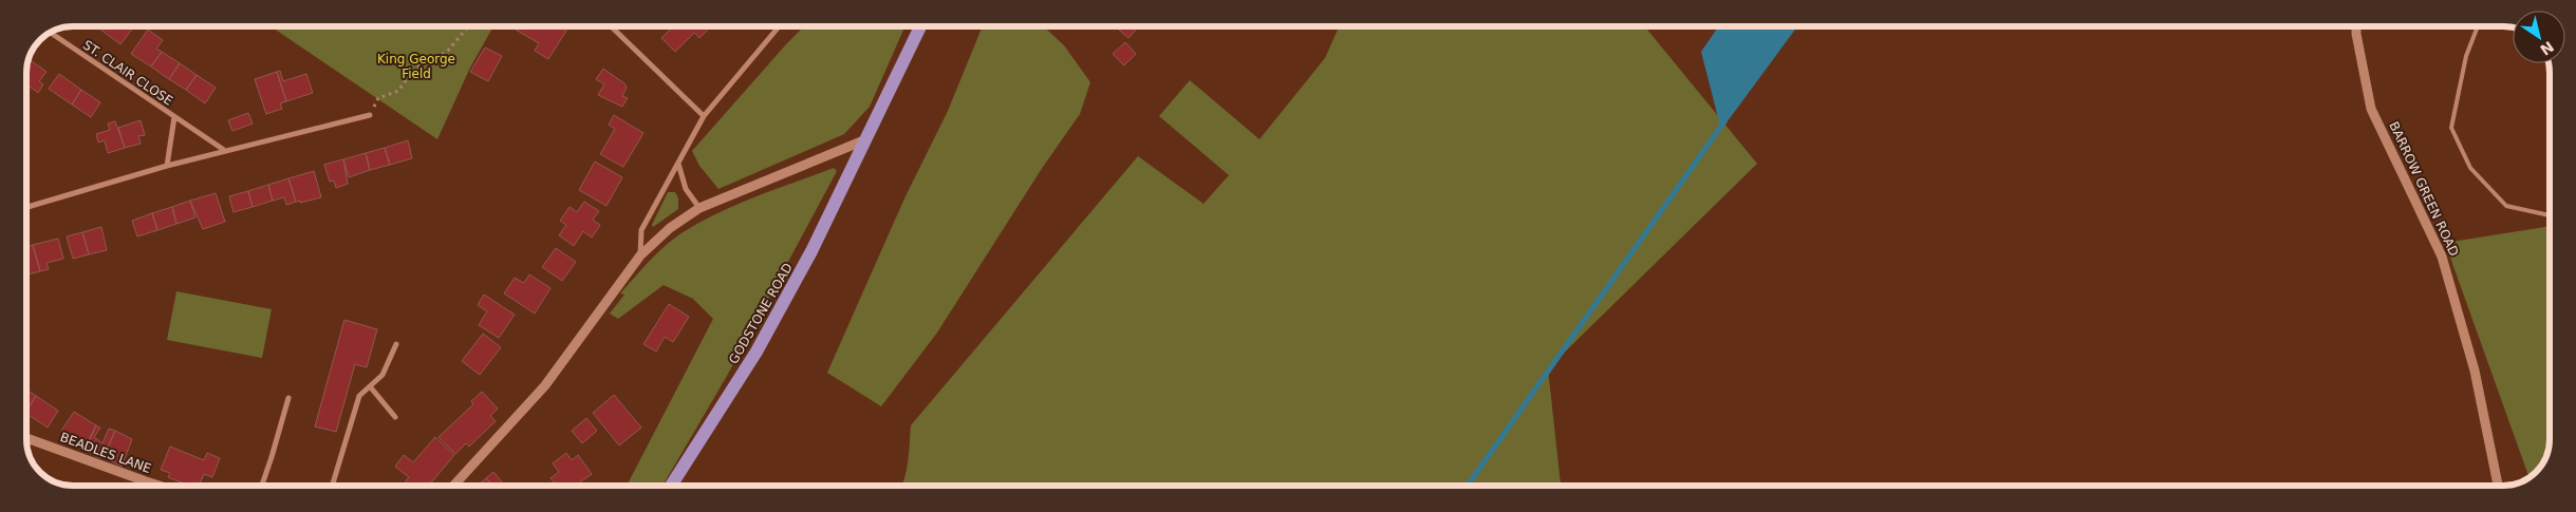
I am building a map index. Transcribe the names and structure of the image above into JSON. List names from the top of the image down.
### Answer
{
  "streets": {
    "main road": ["GODSTONE ROAD"],
    "street": ["ST. CLAIR CLOSE", "BARROW GREEN ROAD", "BEADLES LANE"]
  },
  "parks": ["King George Field"],
  "north": "bottom right"
}
